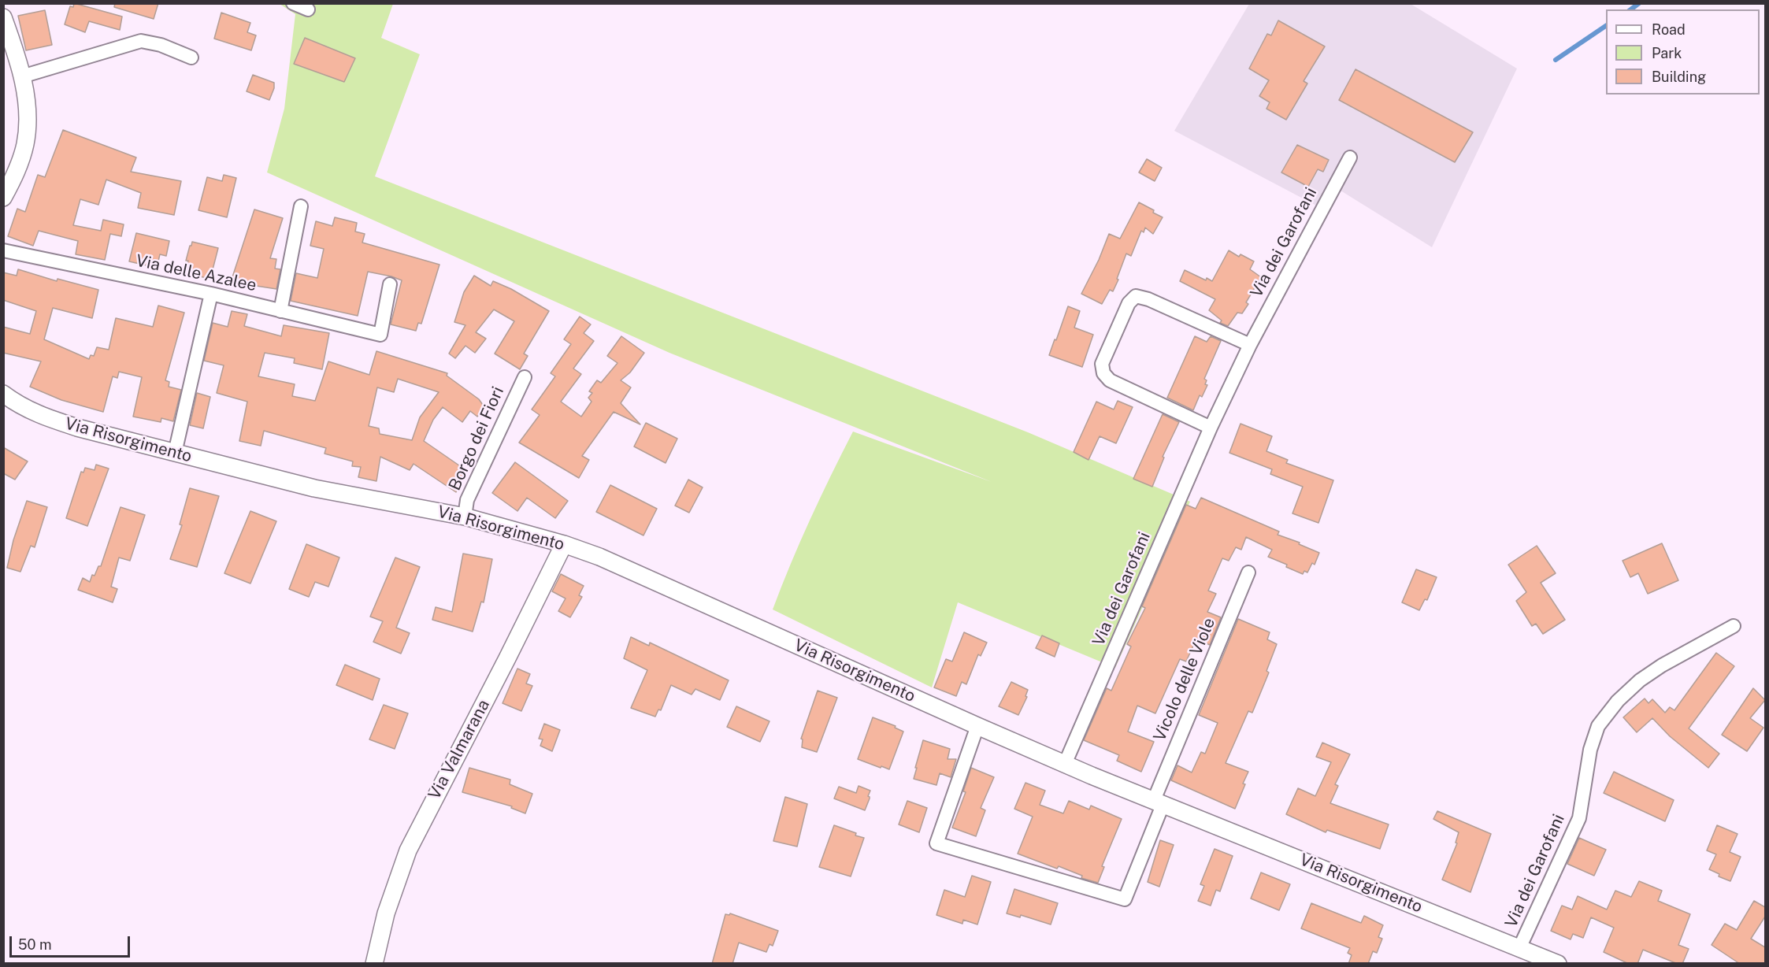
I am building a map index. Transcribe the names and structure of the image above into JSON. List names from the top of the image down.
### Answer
{
  "streets": {
    "street": [
      "Via dei Garofani",
      "Via delle Azalee",
      "Borgo dei Fiori",
      "Via Risorgimento",
      "Vicolo delle Viole",
      "Via Valmarana"
    ]
  },
  "crossings": [
    ["Via dei Garofani", "Via Risorgimento"],
    ["Borgo dei Fiori", "Via Risorgimento"],
    ["Via Risorgimento", "Vicolo delle Viole"],
    ["Via Risorgimento", "Via Valmarana"]
  ],
  "legend": ["Road", "Park", "Building"],
  "scale_bar": "50 m"
}
